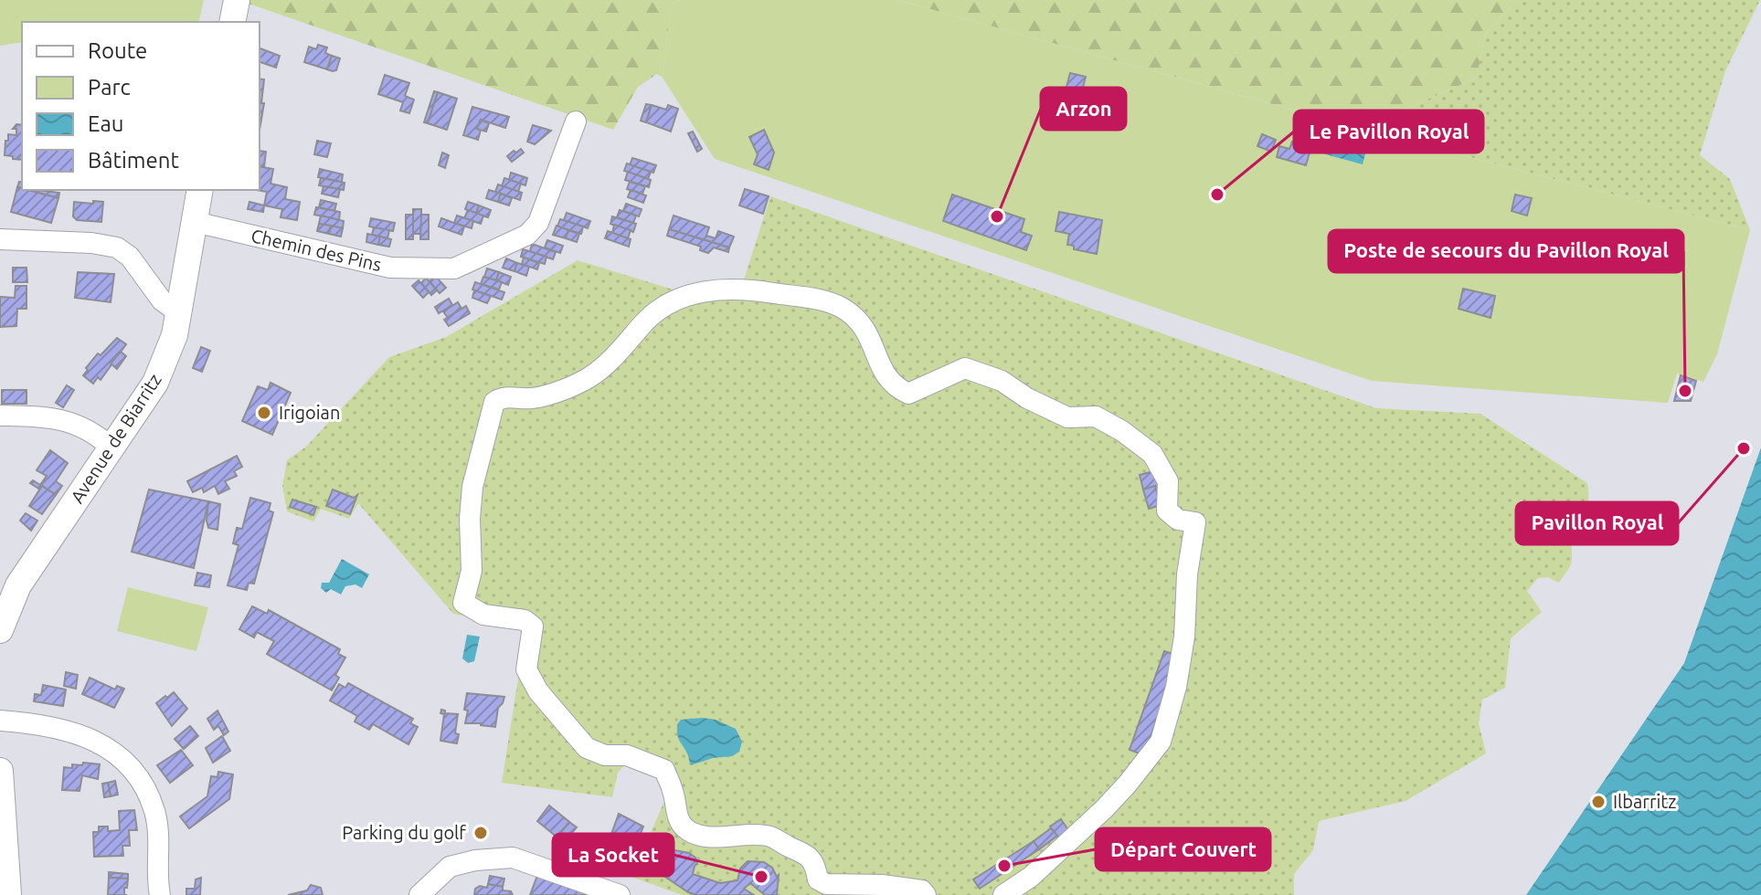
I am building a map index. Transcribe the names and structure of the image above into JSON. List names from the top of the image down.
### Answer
{
  "streets": {
    "main road": ["Avenue de Biarritz"],
    "street": ["Chemin des Pins"]
  },
  "crossings": [
    ["Chemin des Pins", "Avenue de Biarritz"]
  ],
  "places": [
    "Le Pavillon Royal",
    "Arzon",
    "Poste de secours du Pavillon Royal",
    "Irigoian",
    "Pavillon Royal",
    "Ilbarritz",
    "Parking du golf",
    "Départ Couvert",
    "La Socket"
  ],
  "legend": [
    "Route",
    "Parc",
    "Eau",
    "Bâtiment"
  ]
}
